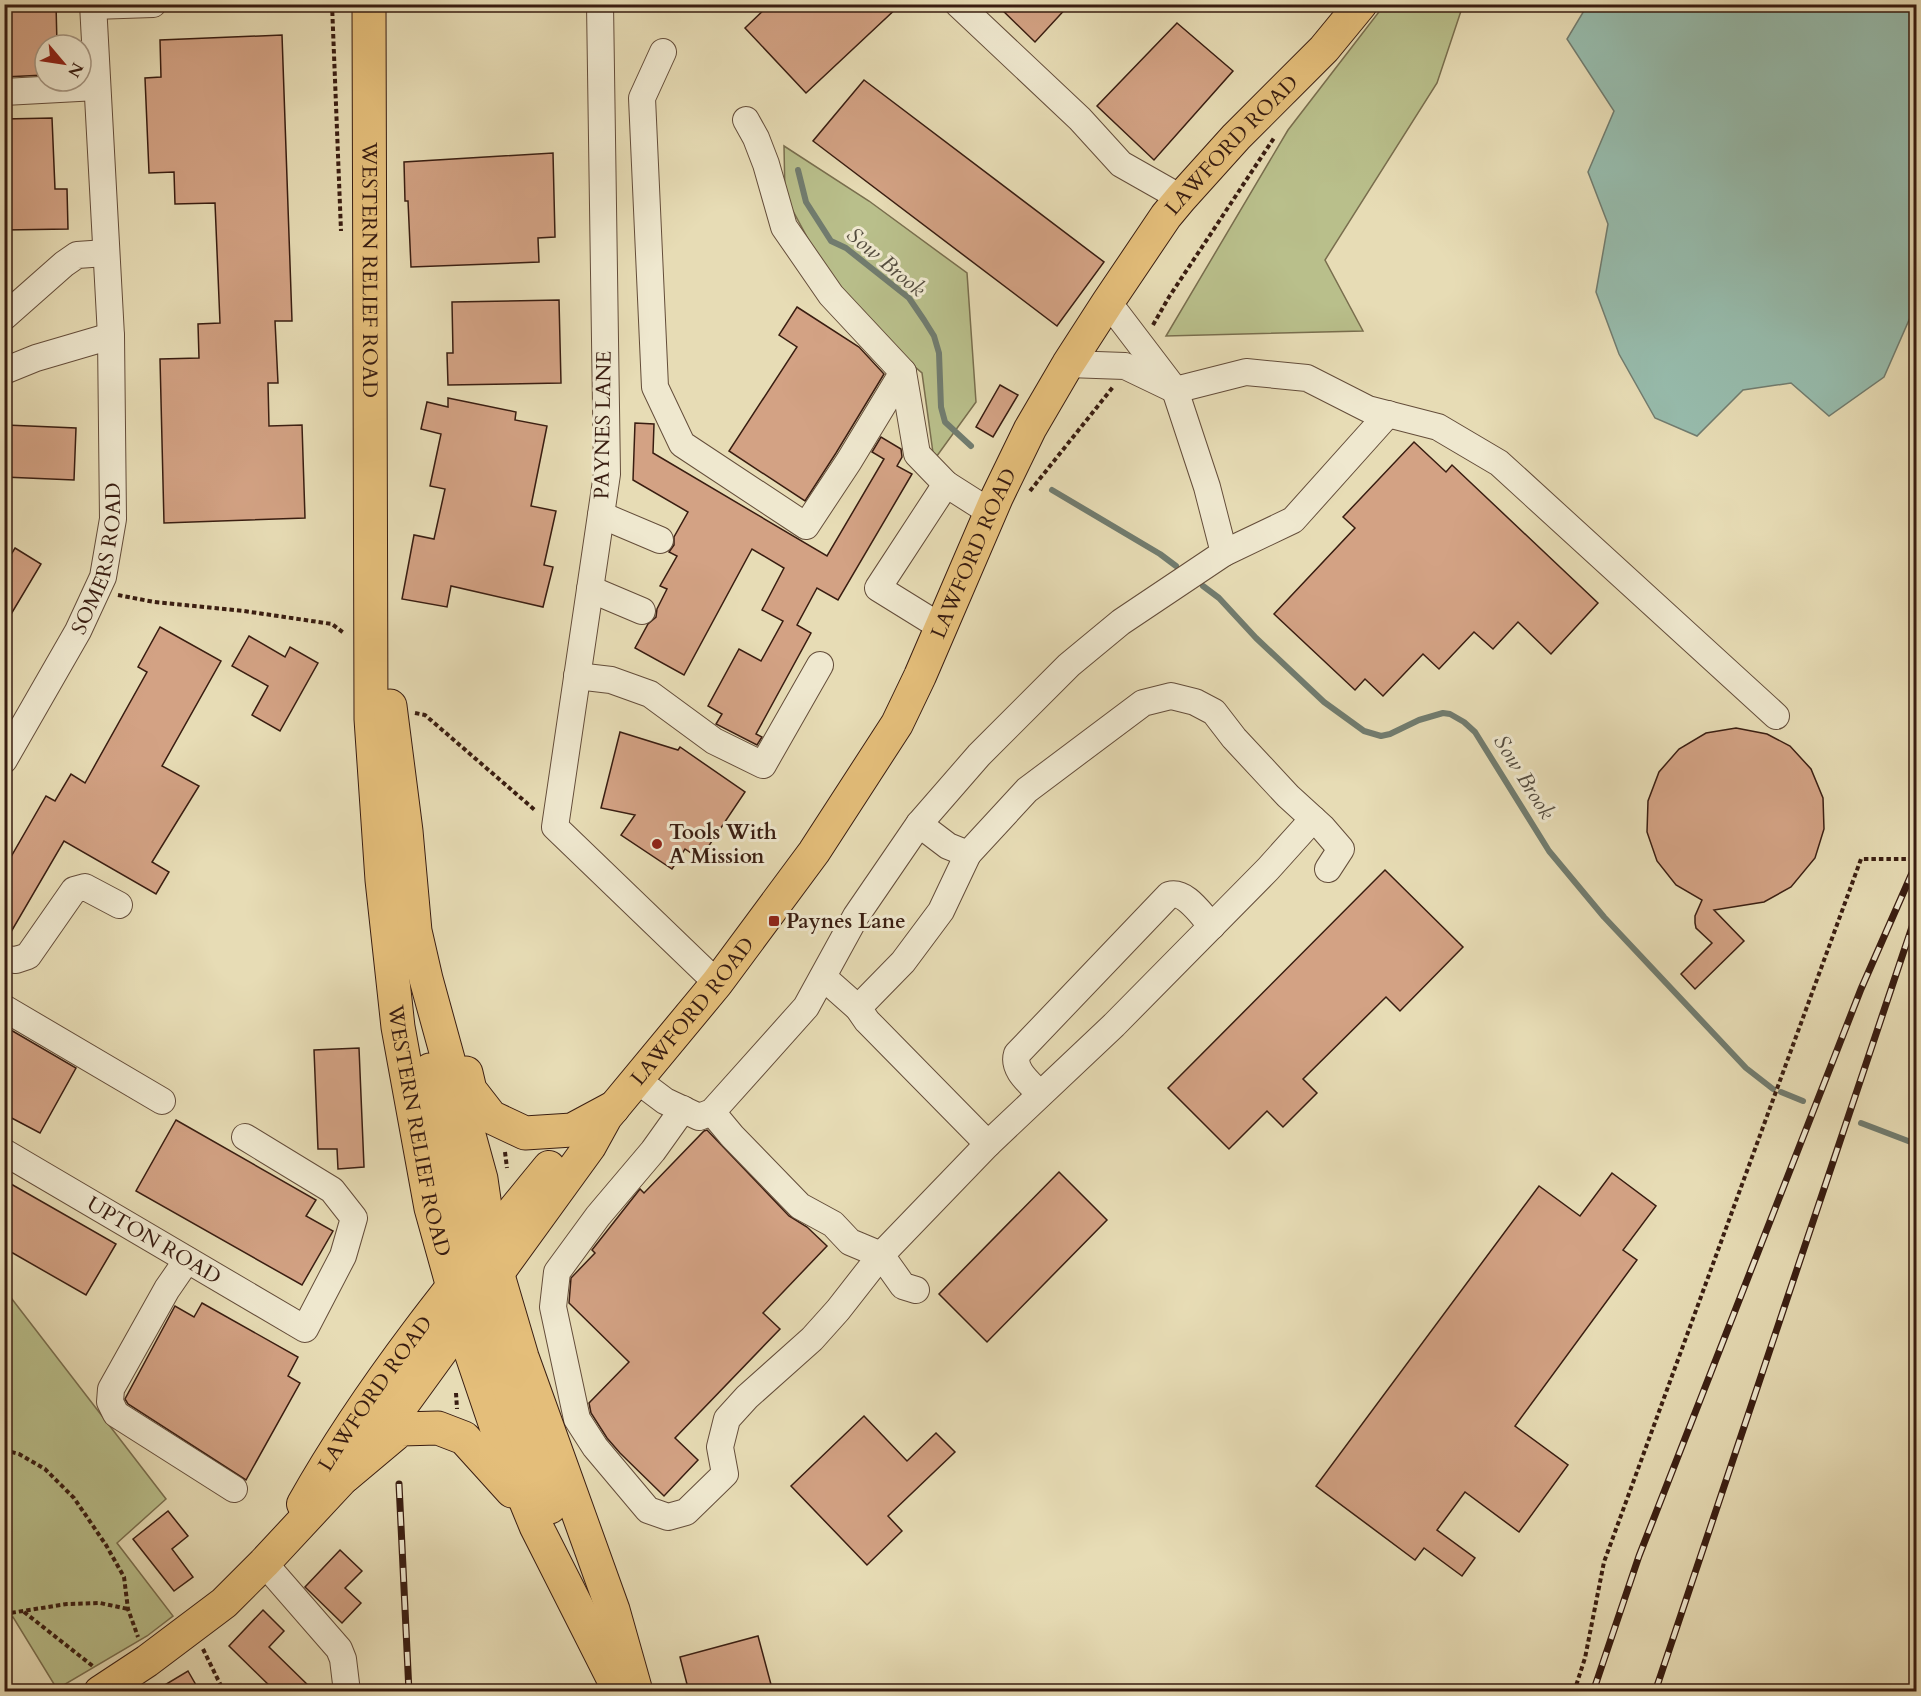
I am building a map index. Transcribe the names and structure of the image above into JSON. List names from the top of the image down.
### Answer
{
  "streets": {
    "highway": ["WESTERN RELIEF ROAD"],
    "main road": ["LAWFORD ROAD"],
    "street": ["PAYNES LANE", "SOMERS ROAD", "UPTON ROAD"]
  },
  "crossings": [
    ["LAWFORD ROAD", "WESTERN RELIEF ROAD"]
  ],
  "water": ["Sow Brook"],
  "places": {
    "other": ["Tools With A Mission"],
    "transit": ["Paynes Lane"]
  },
  "north": "bottom right"
}
